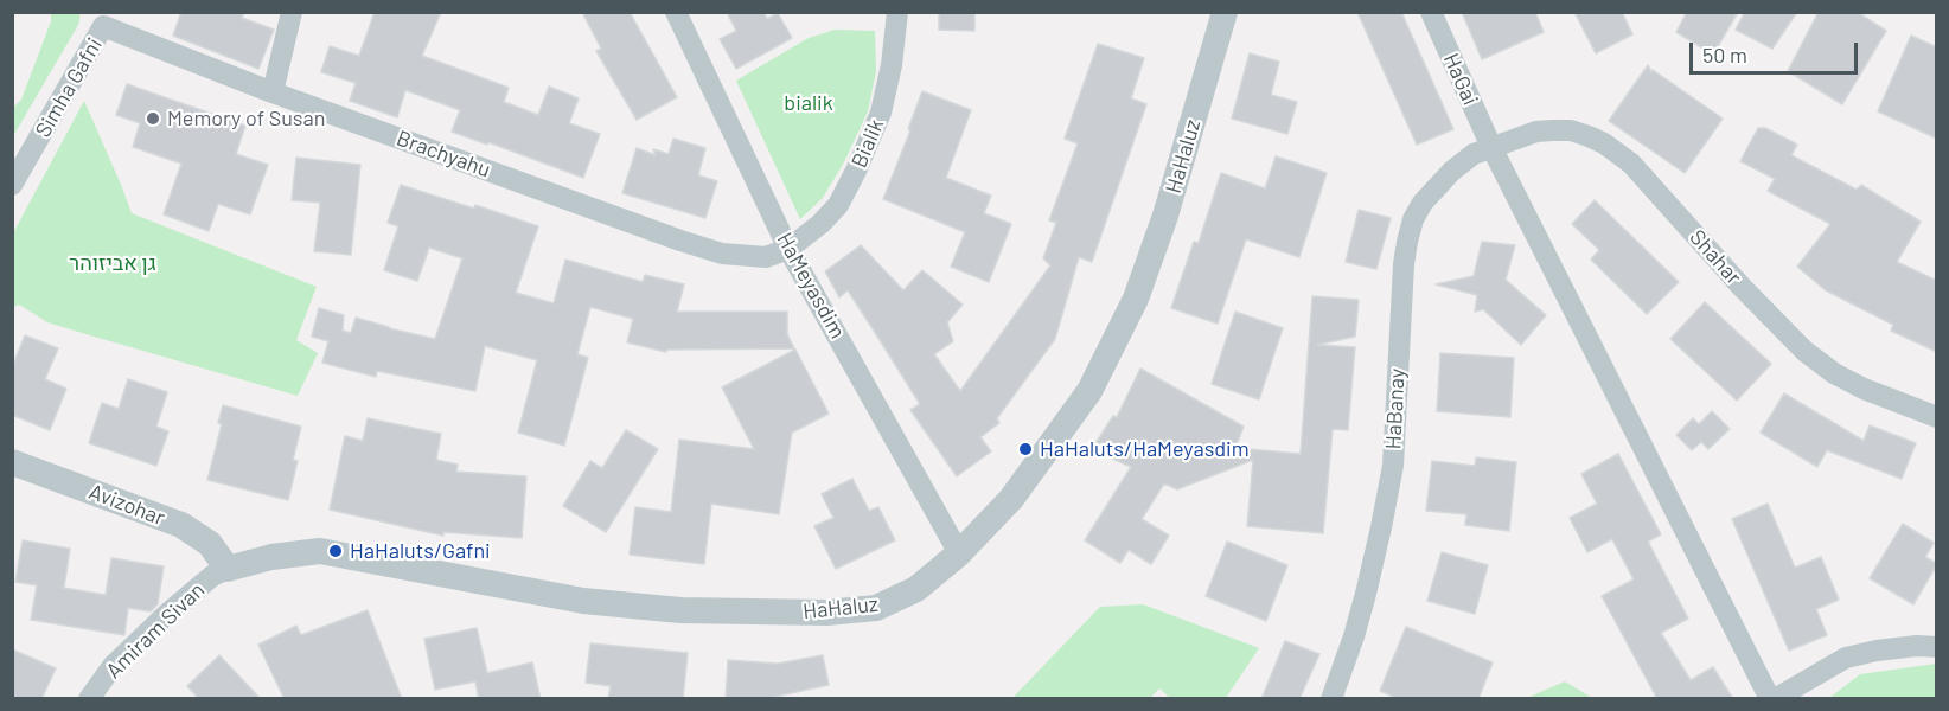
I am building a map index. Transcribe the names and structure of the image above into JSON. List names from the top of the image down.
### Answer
{
  "streets": {
    "street": [
      "HaGai",
      "Simha Gafni",
      "Bialik",
      "Brachyahu",
      "HaHaluz",
      "Shahar",
      "HaMeyasdim",
      "HaBanay",
      "Avizohar",
      "Amiram Sivan"
    ]
  },
  "crossings": [
    ["HaGai", "Shahar"],
    ["HaGai", "HaBanay"],
    ["Simha Gafni", "Brachyahu"],
    ["Bialik", "Brachyahu"],
    ["Bialik", "HaMeyasdim"],
    ["Brachyahu", "HaMeyasdim"],
    ["HaHaluz", "HaMeyasdim"],
    ["HaHaluz", "Avizohar"],
    ["HaHaluz", "Amiram Sivan"],
    ["Shahar", "HaBanay"],
    ["Avizohar", "Amiram Sivan"]
  ],
  "parks": ["bialik", "גן אביזוהר"],
  "places": ["Memory of Susan", "HaHaluts/HaMeyasdim", "HaHaluts/Gafni"],
  "scale_bar": "50 m"
}
